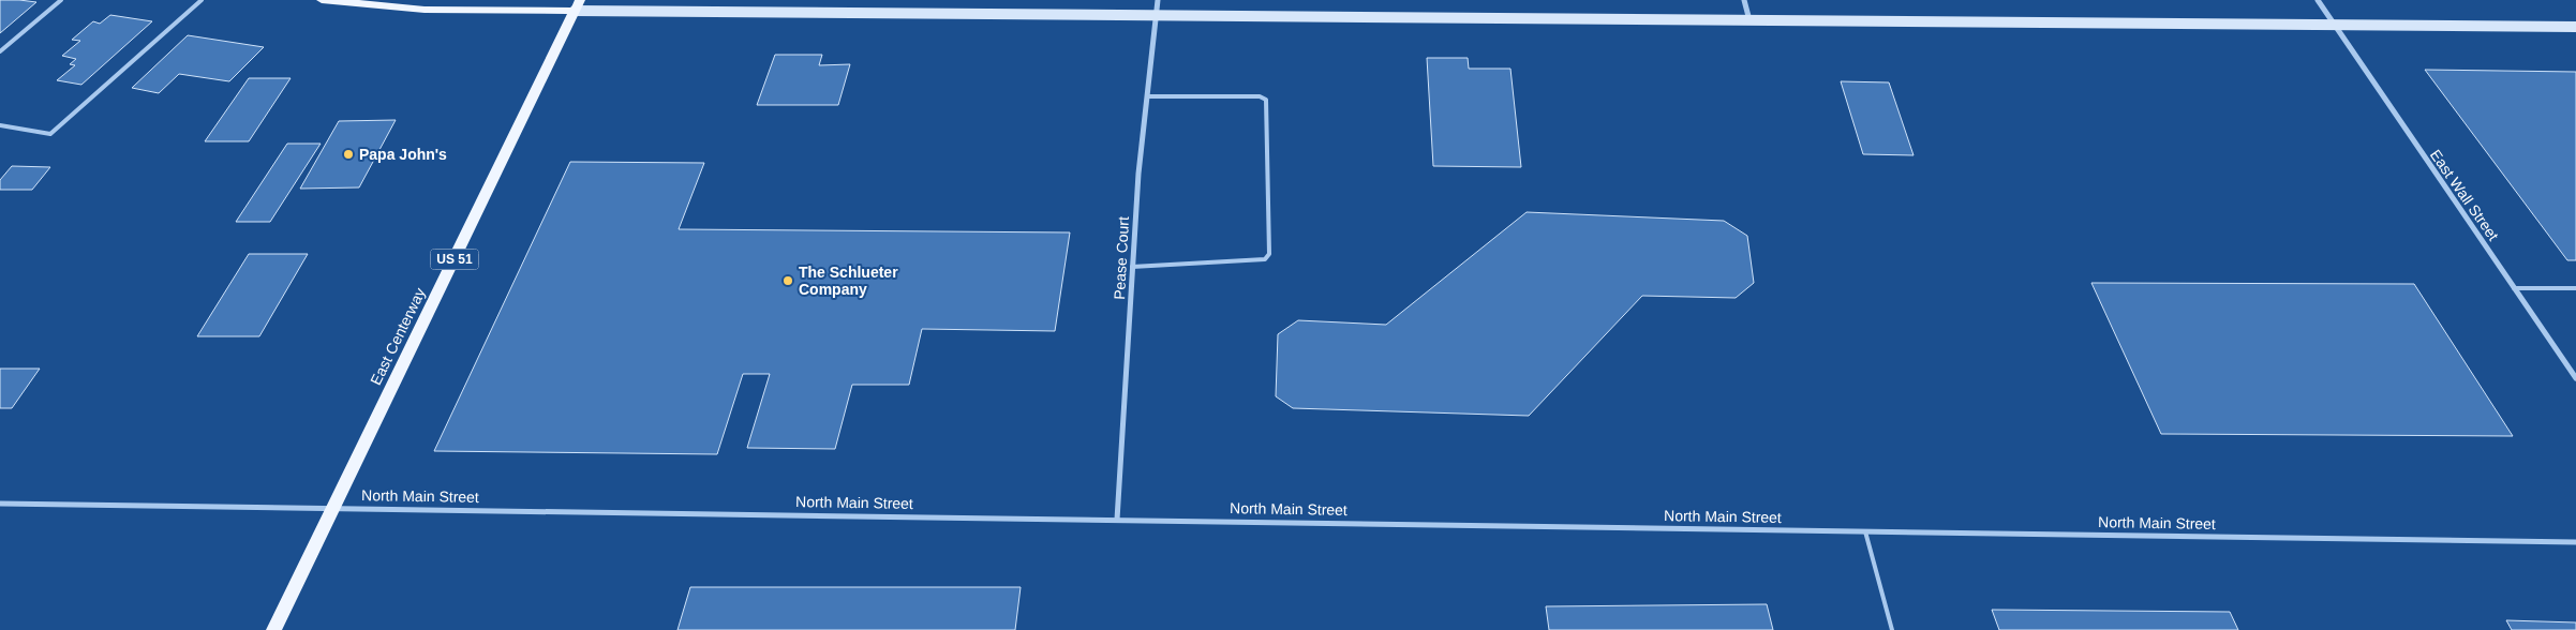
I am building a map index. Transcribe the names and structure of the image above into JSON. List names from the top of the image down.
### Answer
{
  "streets": {
    "main road": ["US 51", "East Centerway"],
    "street": ["East Wall Street", "Pease Court", "North Main Street"]
  },
  "crossings": [
    ["Pease Court", "North Main Street"],
    ["East Centerway", "North Main Street"]
  ],
  "places": ["Papa John's", "The Schlueter Company"]
}
